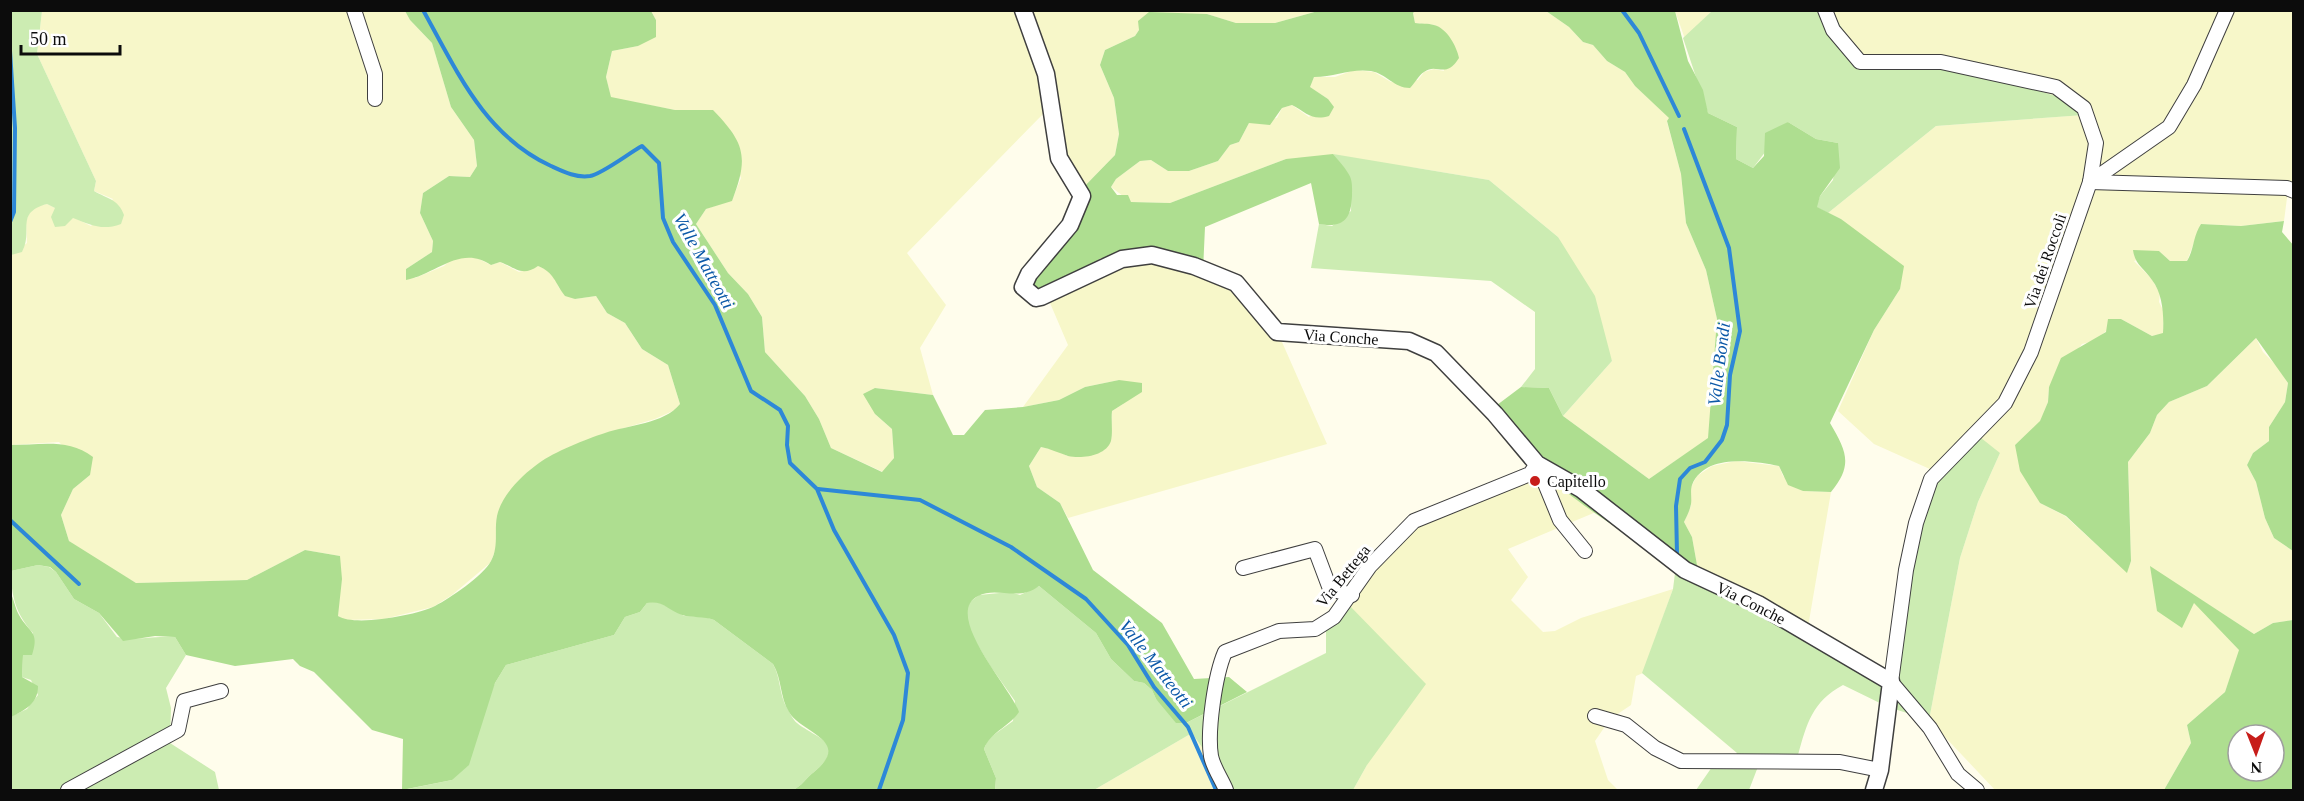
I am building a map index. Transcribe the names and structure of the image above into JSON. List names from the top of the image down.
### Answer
{
  "streets": {
    "street": ["Via dei Roccoli", "Via Conche", "Via Bettega"]
  },
  "crossings": [
    ["Via dei Roccoli", "Via Conche"],
    ["Via Conche", "Via Bettega"]
  ],
  "water": ["Valle Matteotti", "Valle Bondi"],
  "places": ["Capitello"],
  "scale_bar": "50 m",
  "north": "bottom"
}
